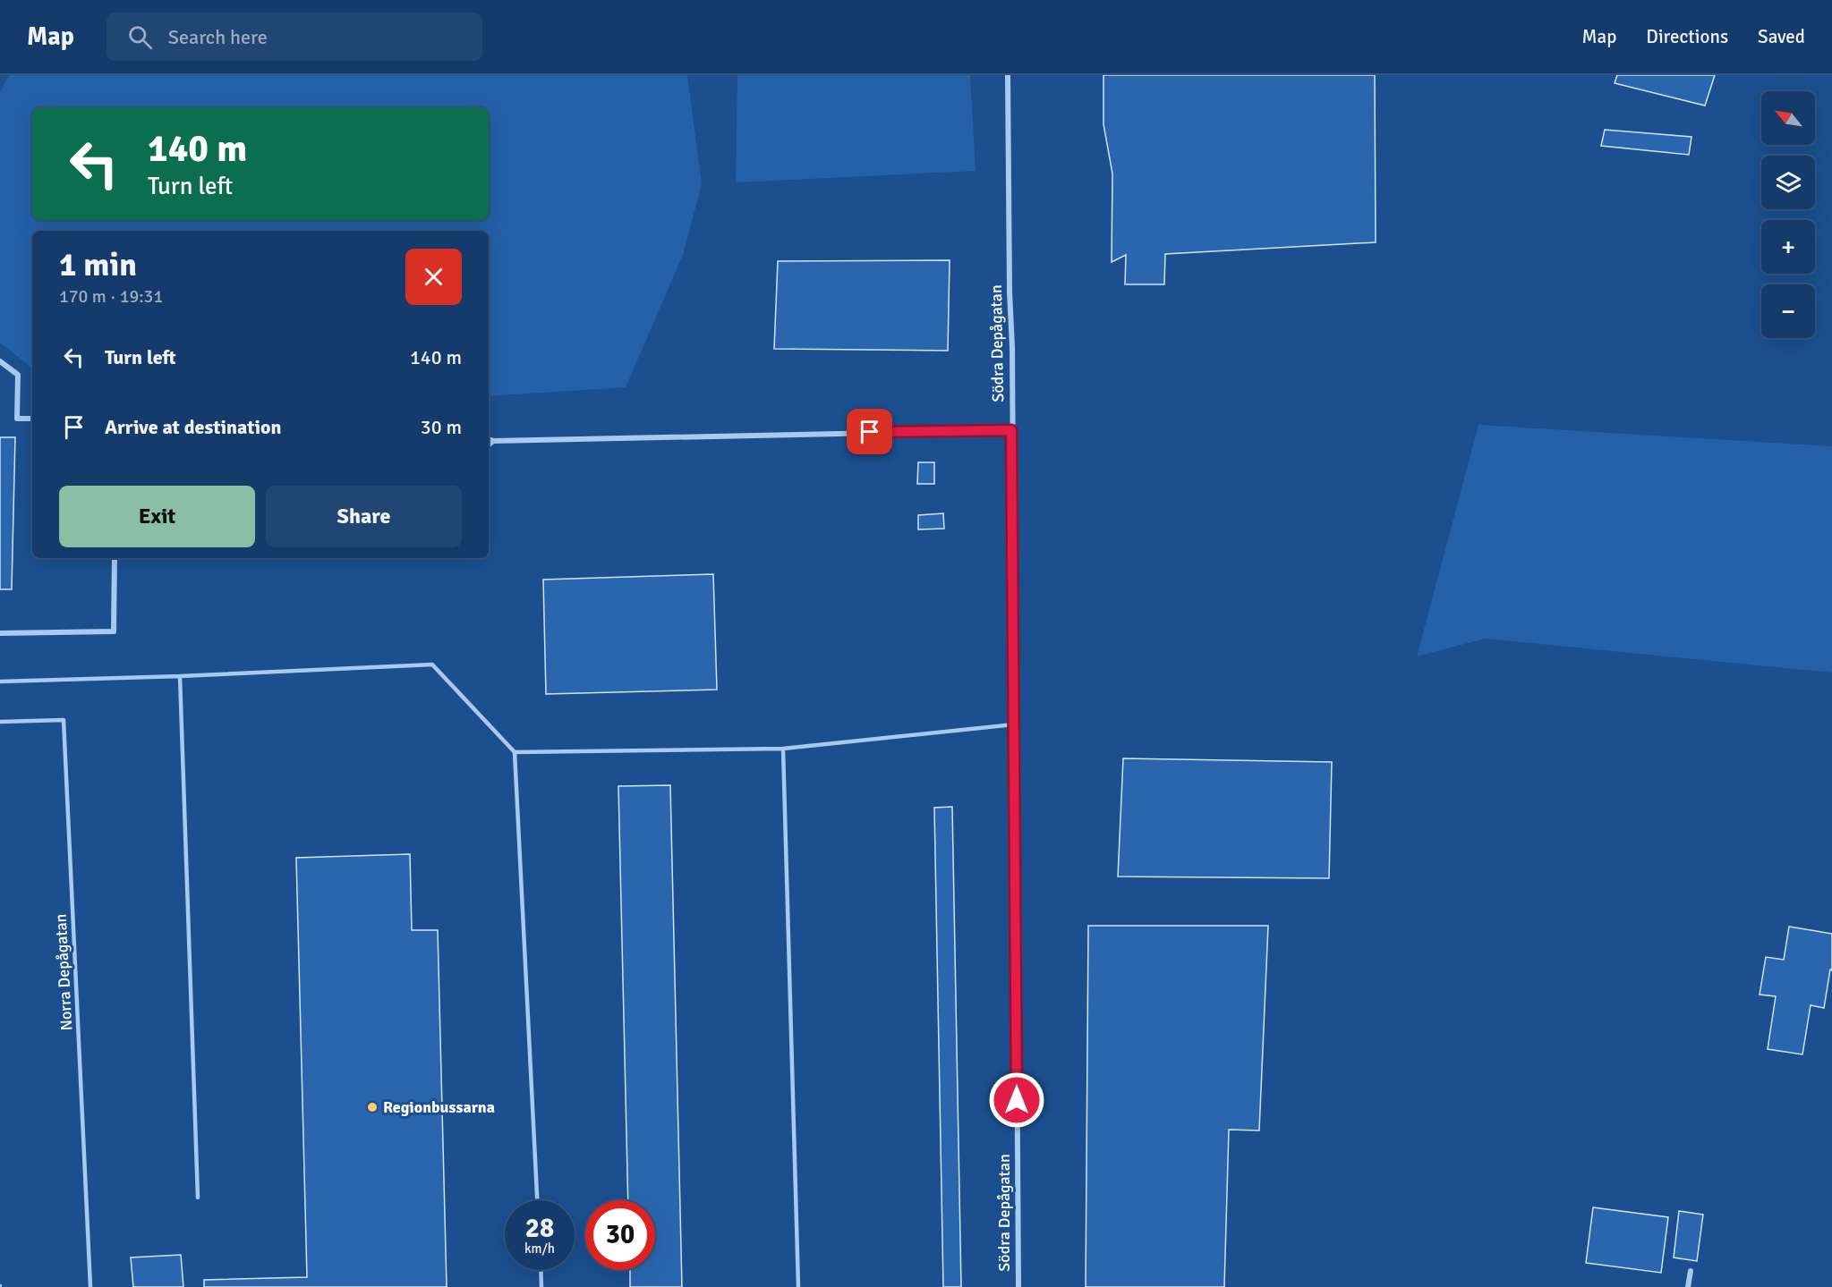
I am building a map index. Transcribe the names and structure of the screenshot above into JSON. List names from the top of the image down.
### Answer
{
  "streets": {
    "street": ["Södra Depågatan"],
    "lane": ["Norra Depågatan"]
  },
  "places": ["Regionbussarna"],
  "north": "top left",
  "page": {
    "header": "Map",
    "search": "Search here",
    "nav": ["Map", "Directions", "Saved"],
    "map_buttons": ["+", "−"],
    "turn": ["140 m", "Turn left"],
    "heading": ["1 min", "170 m · 19:31"],
    "list": [
      {
        "name": "Turn left",
        "value": "140 m"
      },
      {
        "name": "Arrive at destination",
        "value": "30 m"
      }
    ],
    "buttons": ["Exit", "Share"],
    "speed": "28 km/h",
    "limit": "30"
  }
}
